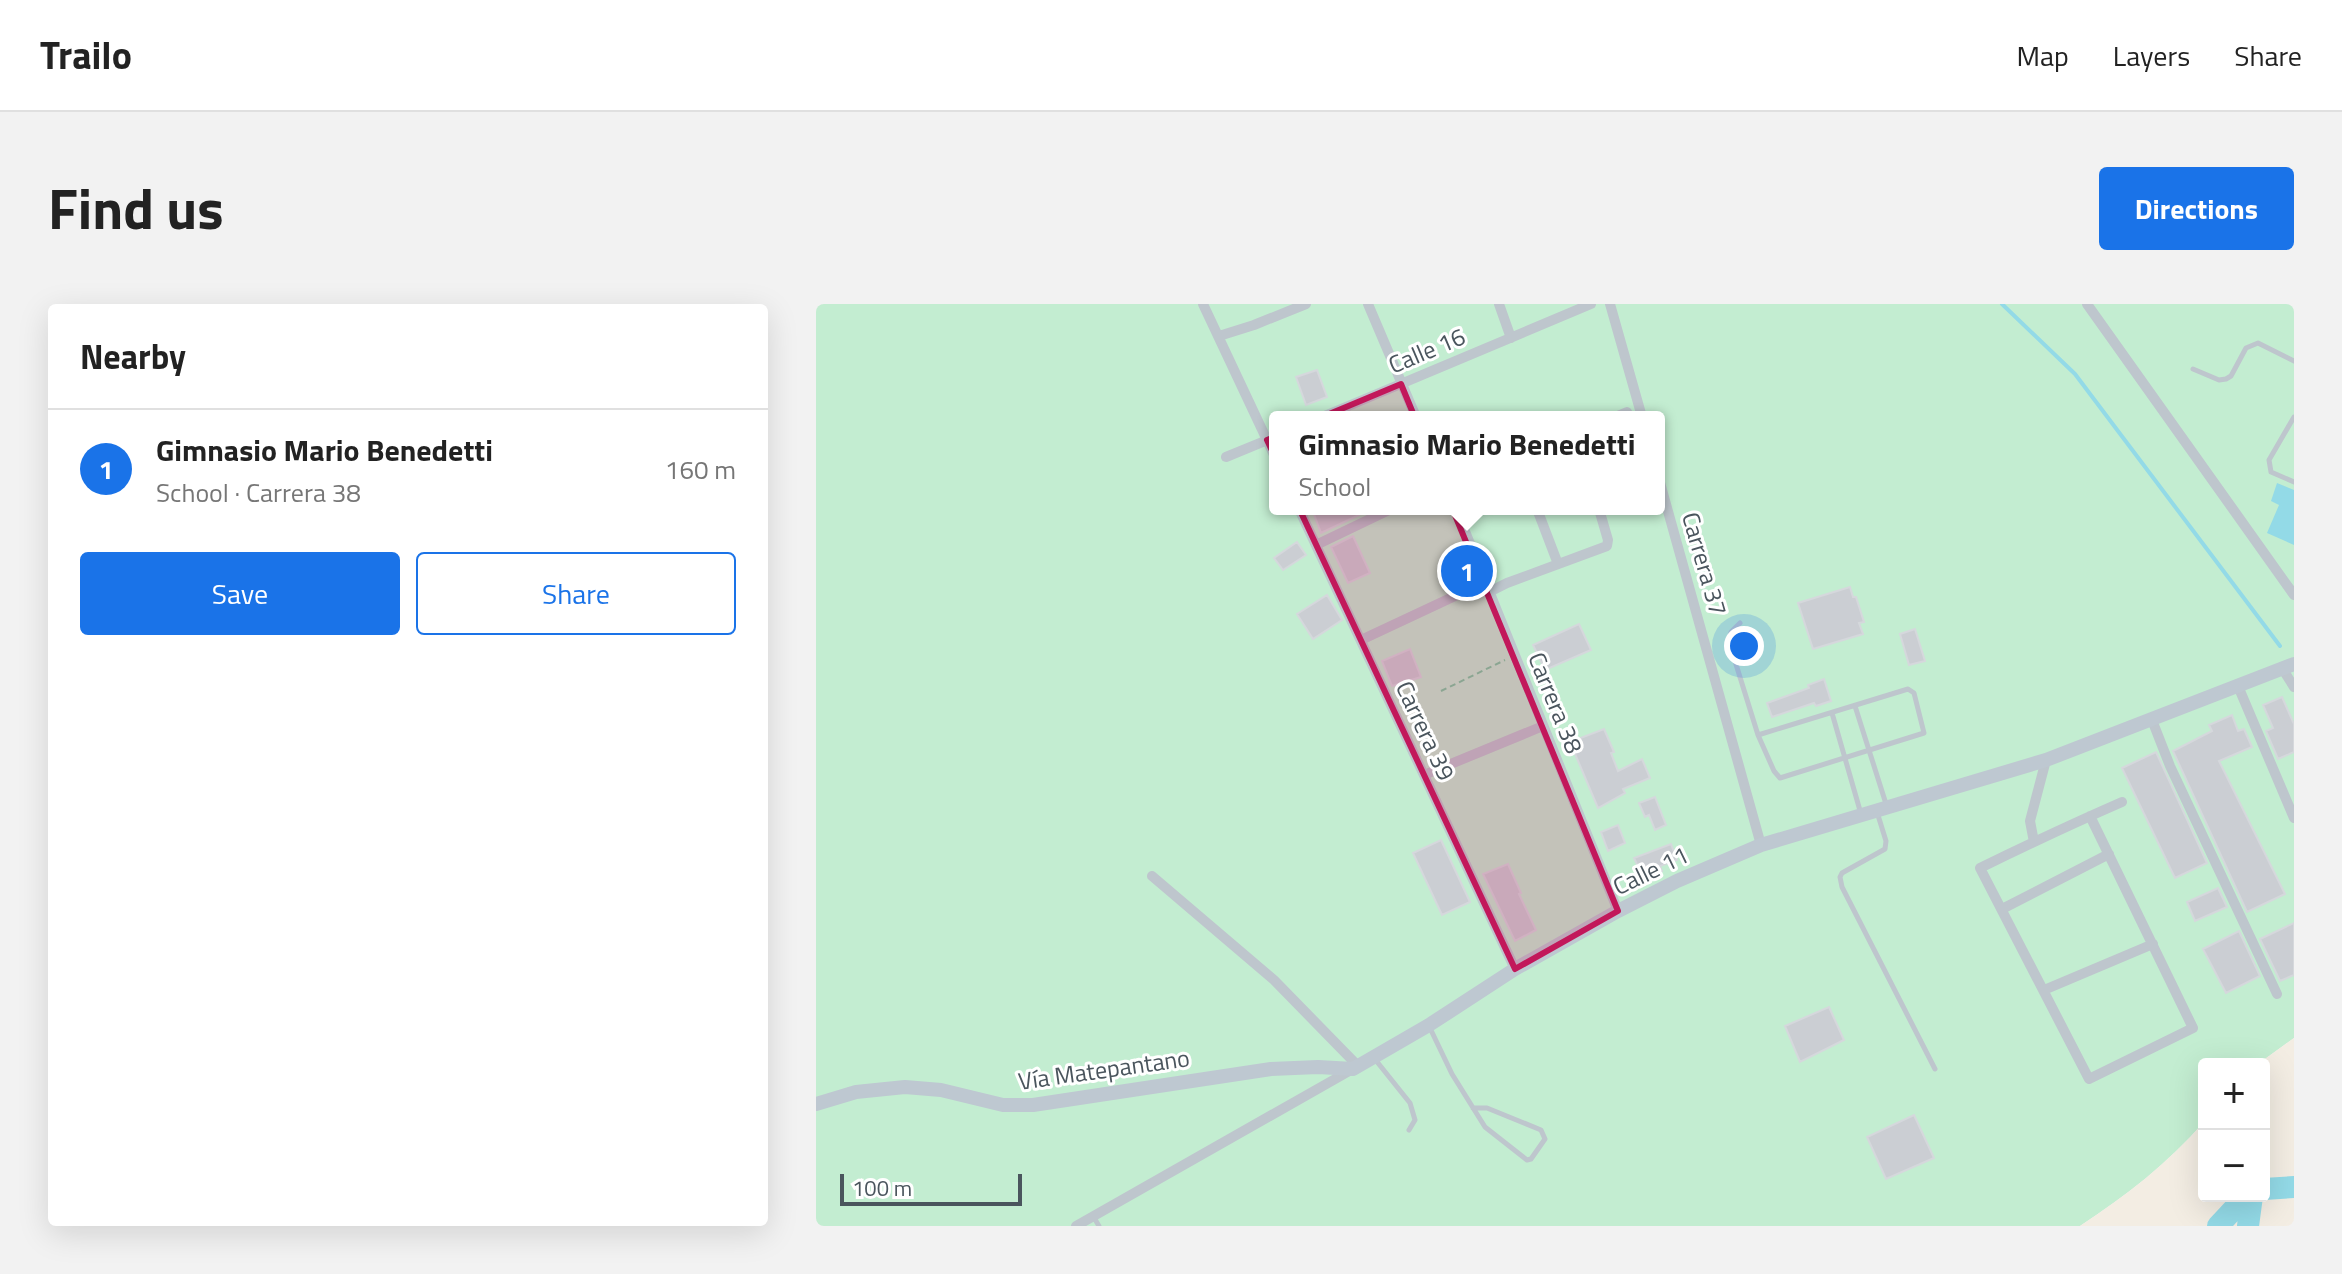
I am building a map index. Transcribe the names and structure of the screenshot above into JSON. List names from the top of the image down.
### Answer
{
  "streets": {
    "main road": ["Calle 11", "Vía Matepantano"],
    "street": [
      "Calle 16",
      "Carrera 37",
      "Carrera 38",
      "Carrera 39"
    ]
  },
  "crossings": [
    ["Carrera 37", "Calle 11"],
    ["Carrera 38", "Calle 11"],
    ["Carrera 39", "Calle 11"],
    ["Calle 11", "Vía Matepantano"]
  ],
  "scale_bar": "100 m",
  "page": {
    "header": "Trailo",
    "nav": ["Map", "Layers", "Share"],
    "title": "Find us",
    "buttons": [
      "Directions",
      ["Save", "Share"]
    ],
    "heading": "Nearby",
    "list": [
      {
        "mark": "1",
        "name": "Gimnasio Mario Benedetti",
        "note": "School · Carrera 38",
        "value": "160 m"
      }
    ],
    "popup": ["Gimnasio Mario Benedetti", "School"],
    "pins": "1",
    "map_buttons": ["+", "−"],
    "scale": "100 m"
  }
}
